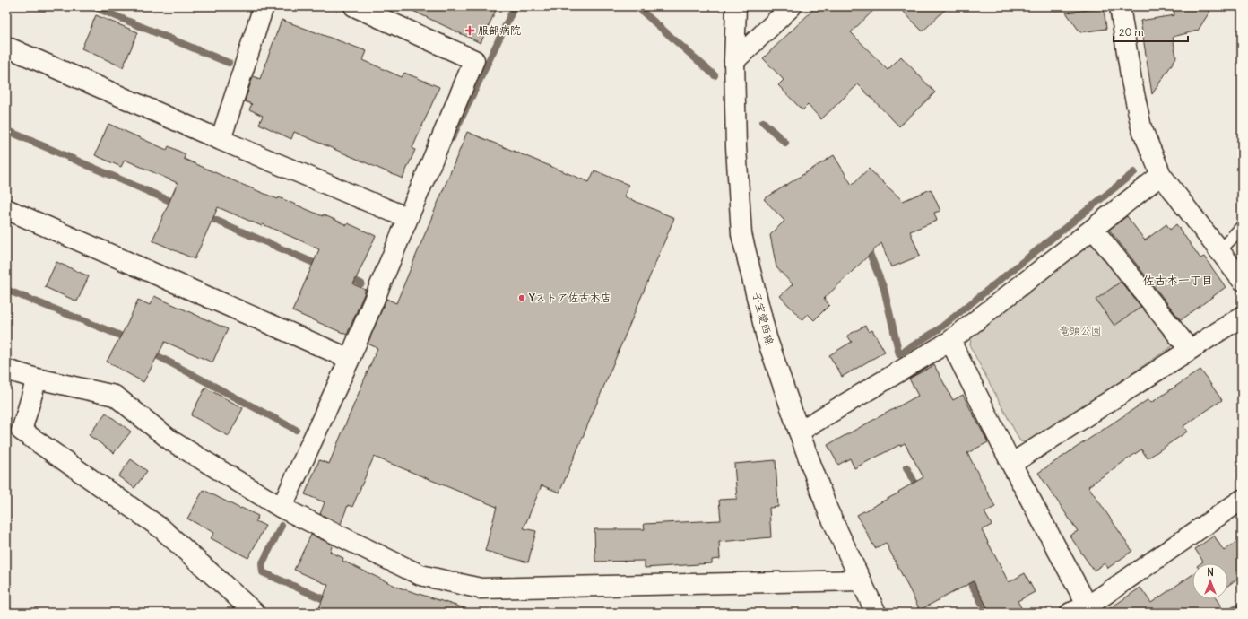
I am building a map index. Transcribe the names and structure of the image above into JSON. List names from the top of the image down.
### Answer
{
  "streets": {
    "street": ["子宝愛西線"]
  },
  "districts": ["佐古木一丁目"],
  "parks": ["竜頭公園"],
  "places": {
    "health": ["服部病院"],
    "other": ["Yストア佐古木店"]
  },
  "scale_bar": "20 m",
  "north": "top"
}
